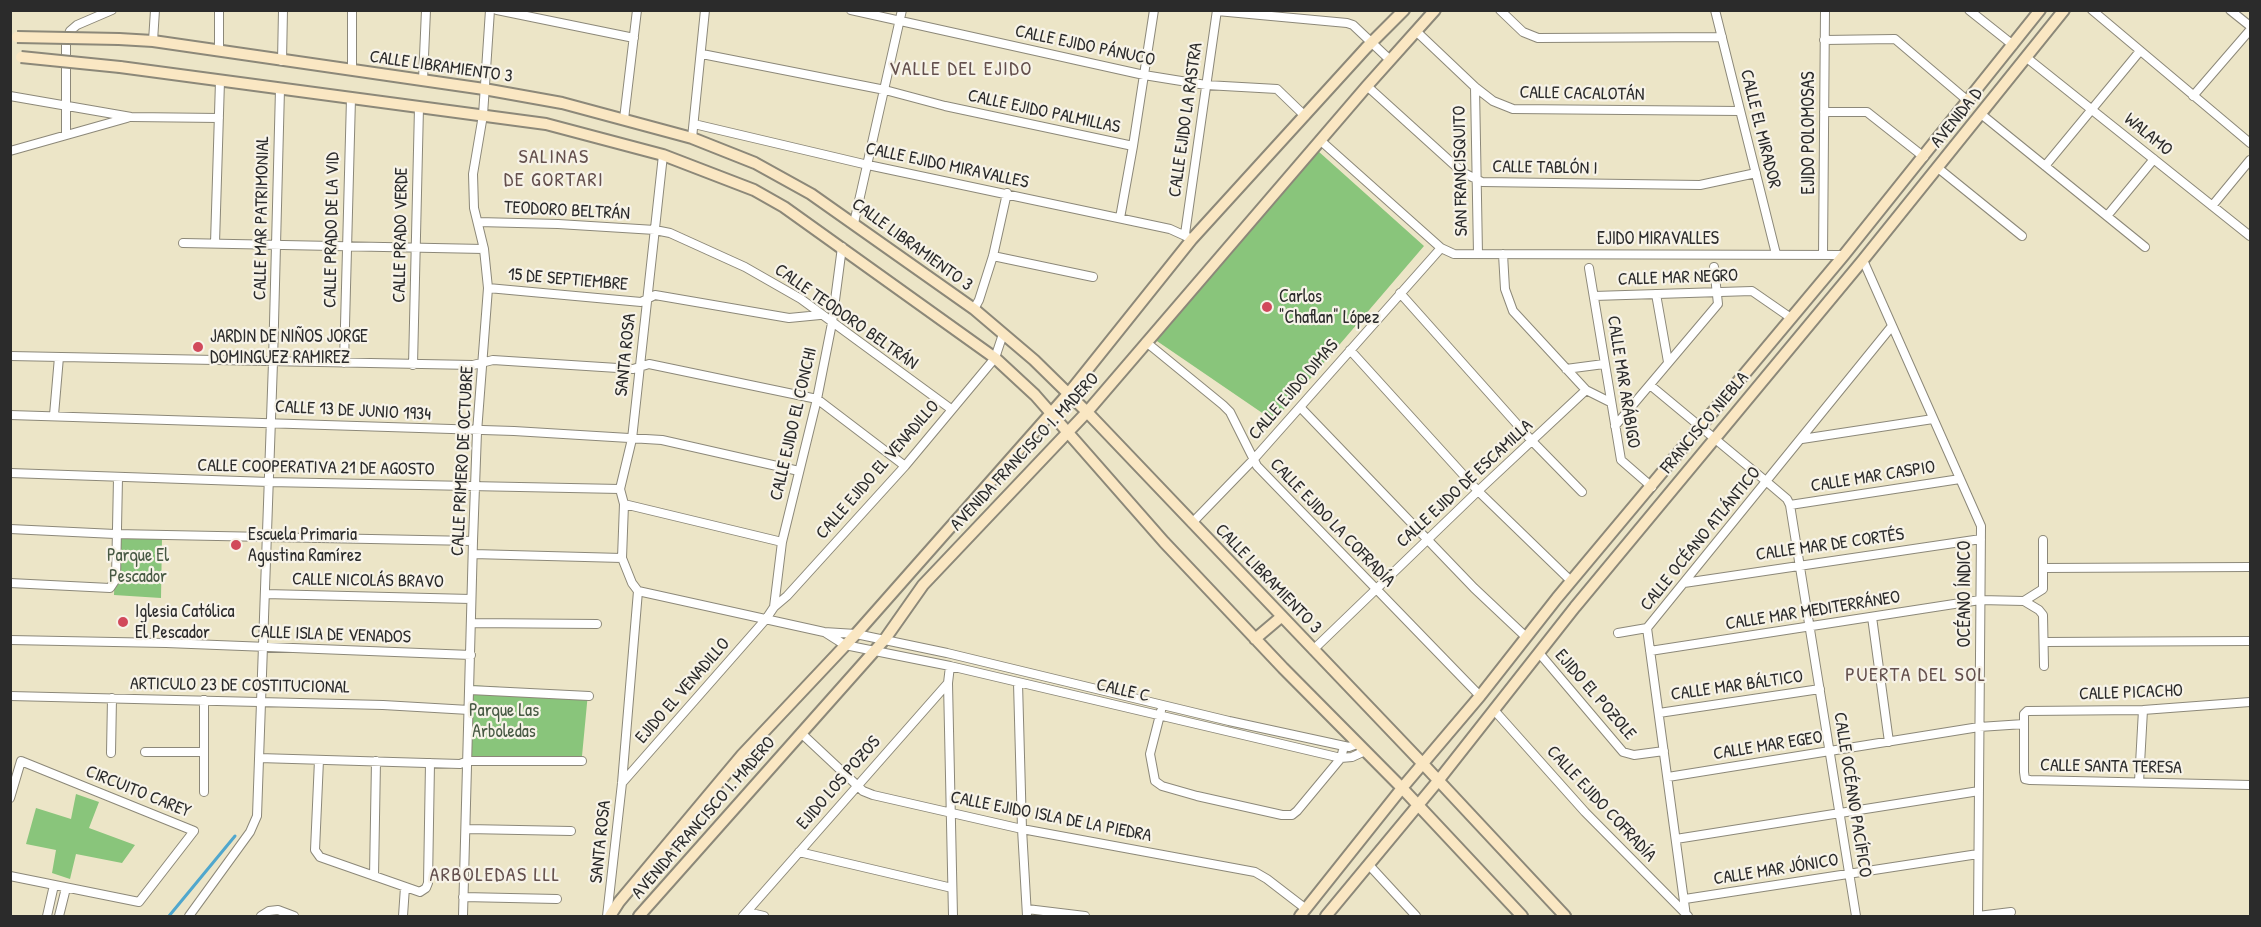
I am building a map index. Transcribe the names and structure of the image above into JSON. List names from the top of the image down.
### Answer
{
  "streets": {
    "street": [
      "CALLE EJIDO PÁNUCO",
      "CALLE LIBRAMIENTO 3",
      "CALLE CACALOTÁN",
      "CALLE EJIDO PALMILLAS",
      "AVENIDA D",
      "CALLE EJIDO LA RASTRA",
      "CALLE EL MIRADOR",
      "EJIDO POLOMOSAS",
      "WALAMO",
      "CALLE EJIDO MIRAVALLES",
      "CALLE TABLÓN I",
      "SAN FRANCISQUITO",
      "TEODORO BELTRÁN",
      "CALLE MAR PATRIMONIAL",
      "CALLE PRADO DE LA VID",
      "CALLE PRADO VERDE",
      "EJIDO MIRAVALLES",
      "CALLE MAR NEGRO",
      "15 DE SEPTIEMBRE",
      "CALLE TEODORO BELTRÁN",
      "SANTA ROSA",
      "CALLE MAR ARÁBIGO",
      "CALLE EJIDO DIMAS",
      "CALLE 13 DE JUNIO 1934",
      "FRANCISCO NIEBLA",
      "CALLE EJIDO EL CONCHI",
      "AVENIDA FRANCISCO I. MADERO",
      "CALLE PRIMERO DE OCTUBRE",
      "CALLE COOPERATIVA 21 DE AGOSTO",
      "CALLE EJIDO EL VENADILLO",
      "CALLE MAR CASPIO",
      "CALLE EJIDO DE ESCAMILLA",
      "CALLE EJIDO LA COFRADÍA",
      "CALLE OCÉANO ATLÁNTICO",
      "CALLE MAR DE CORTÉS",
      "CALLE NICOLÁS BRAVO",
      "OCÉANO ÍNDICO",
      "CALLE MAR MEDITERRÁNEO",
      "CALLE ISLA DE VENADOS",
      "ARTICULO 23 DE COSTITUCIONAL",
      "CALLE MAR BÁLTICO",
      "EJIDO EL VENADILLO",
      "CALLE C",
      "CALLE PICACHO",
      "EJIDO EL POZOLE",
      "CALLE MAR EGEO",
      "CALLE SANTA TERESA",
      "EJIDO LOS POZOS",
      "CIRCUITO CAREY",
      "CALLE OCÉANO PACÍFICO",
      "CALLE EJIDO COFRADÍA",
      "CALLE EJIDO ISLA DE LA PIEDRA",
      "CALLE MAR JÓNICO"
    ]
  },
  "crossings": [
    ["CALLE EJIDO PÁNUCO", "CALLE EJIDO LA RASTRA"],
    ["CALLE EJIDO PÁNUCO", "AVENIDA FRANCISCO I. MADERO"],
    ["CALLE LIBRAMIENTO 3", "CALLE EJIDO DIMAS"],
    ["CALLE LIBRAMIENTO 3", "FRANCISCO NIEBLA"],
    ["CALLE LIBRAMIENTO 3", "AVENIDA FRANCISCO I. MADERO"],
    ["CALLE LIBRAMIENTO 3", "CALLE PRIMERO DE OCTUBRE"],
    ["CALLE LIBRAMIENTO 3", "CALLE EJIDO EL VENADILLO"],
    ["CALLE LIBRAMIENTO 3", "CALLE EJIDO DE ESCAMILLA"],
    ["CALLE CACALOTÁN", "CALLE EL MIRADOR"],
    ["CALLE CACALOTÁN", "SAN FRANCISQUITO"],
    ["CALLE CACALOTÁN", "AVENIDA FRANCISCO I. MADERO"],
    ["AVENIDA D", "WALAMO"],
    ["AVENIDA D", "EJIDO MIRAVALLES"],
    ["AVENIDA D", "FRANCISCO NIEBLA"],
    ["AVENIDA D", "OCÉANO ÍNDICO"],
    ["CALLE EJIDO LA RASTRA", "CALLE EJIDO MIRAVALLES"],
    ["CALLE EJIDO LA RASTRA", "AVENIDA FRANCISCO I. MADERO"],
    ["CALLE EL MIRADOR", "CALLE TABLÓN I"],
    ["CALLE EL MIRADOR", "EJIDO MIRAVALLES"],
    ["EJIDO POLOMOSAS", "EJIDO MIRAVALLES"],
    ["CALLE EJIDO MIRAVALLES", "AVENIDA FRANCISCO I. MADERO"],
    ["CALLE TABLÓN I", "SAN FRANCISQUITO"],
    ["CALLE TABLÓN I", "AVENIDA FRANCISCO I. MADERO"],
    ["SAN FRANCISQUITO", "EJIDO MIRAVALLES"],
    ["TEODORO BELTRÁN", "CALLE TEODORO BELTRÁN"],
    ["TEODORO BELTRÁN", "SANTA ROSA"],
    ["TEODORO BELTRÁN", "CALLE PRIMERO DE OCTUBRE"],
    ["CALLE MAR PATRIMONIAL", "CALLE 13 DE JUNIO 1934"],
    ["CALLE MAR PATRIMONIAL", "CALLE COOPERATIVA 21 DE AGOSTO"],
    ["CALLE MAR PATRIMONIAL", "CALLE NICOLÁS BRAVO"],
    ["CALLE MAR PATRIMONIAL", "CALLE ISLA DE VENADOS"],
    ["CALLE MAR PATRIMONIAL", "ARTICULO 23 DE COSTITUCIONAL"],
    ["EJIDO MIRAVALLES", "CALLE EJIDO DIMAS"],
    ["EJIDO MIRAVALLES", "FRANCISCO NIEBLA"],
    ["CALLE MAR NEGRO", "CALLE MAR ARÁBIGO"],
    ["CALLE MAR NEGRO", "FRANCISCO NIEBLA"],
    ["15 DE SEPTIEMBRE", "CALLE TEODORO BELTRÁN"],
    ["15 DE SEPTIEMBRE", "SANTA ROSA"],
    ["15 DE SEPTIEMBRE", "CALLE PRIMERO DE OCTUBRE"],
    ["CALLE TEODORO BELTRÁN", "SANTA ROSA"],
    ["CALLE TEODORO BELTRÁN", "CALLE EJIDO EL CONCHI"],
    ["CALLE TEODORO BELTRÁN", "CALLE EJIDO EL VENADILLO"],
    ["SANTA ROSA", "CALLE 13 DE JUNIO 1934"],
    ["SANTA ROSA", "AVENIDA FRANCISCO I. MADERO"],
    ["SANTA ROSA", "CALLE COOPERATIVA 21 DE AGOSTO"],
    ["SANTA ROSA", "EJIDO EL VENADILLO"],
    ["CALLE MAR ARÁBIGO", "FRANCISCO NIEBLA"],
    ["CALLE EJIDO DIMAS", "CALLE EJIDO LA COFRADÍA"],
    ["CALLE 13 DE JUNIO 1934", "CALLE EJIDO EL CONCHI"],
    ["CALLE 13 DE JUNIO 1934", "CALLE PRIMERO DE OCTUBRE"],
    ["FRANCISCO NIEBLA", "CALLE EJIDO LA COFRADÍA"],
    ["FRANCISCO NIEBLA", "OCÉANO ÍNDICO"],
    ["FRANCISCO NIEBLA", "EJIDO EL POZOLE"],
    ["FRANCISCO NIEBLA", "CALLE EJIDO COFRADÍA"],
    ["FRANCISCO NIEBLA", "CALLE EJIDO ISLA DE LA PIEDRA"],
    ["CALLE EJIDO EL CONCHI", "CALLE EJIDO EL VENADILLO"],
    ["AVENIDA FRANCISCO I. MADERO", "CALLE EJIDO LA COFRADÍA"],
    ["AVENIDA FRANCISCO I. MADERO", "CALLE C"],
    ["AVENIDA FRANCISCO I. MADERO", "CALLE EJIDO ISLA DE LA PIEDRA"],
    ["CALLE PRIMERO DE OCTUBRE", "CALLE COOPERATIVA 21 DE AGOSTO"],
    ["CALLE PRIMERO DE OCTUBRE", "CALLE NICOLÁS BRAVO"],
    ["CALLE PRIMERO DE OCTUBRE", "CALLE ISLA DE VENADOS"],
    ["CALLE PRIMERO DE OCTUBRE", "ARTICULO 23 DE COSTITUCIONAL"],
    ["CALLE EJIDO EL VENADILLO", "EJIDO EL VENADILLO"],
    ["CALLE MAR CASPIO", "OCÉANO ÍNDICO"],
    ["CALLE MAR CASPIO", "CALLE OCÉANO PACÍFICO"],
    ["CALLE EJIDO DE ESCAMILLA", "CALLE EJIDO LA COFRADÍA"],
    ["CALLE OCÉANO ATLÁNTICO", "CALLE MAR DE CORTÉS"],
    ["CALLE OCÉANO ATLÁNTICO", "OCÉANO ÍNDICO"],
    ["CALLE OCÉANO ATLÁNTICO", "CALLE MAR MEDITERRÁNEO"],
    ["CALLE OCÉANO ATLÁNTICO", "CALLE MAR BÁLTICO"],
    ["CALLE OCÉANO ATLÁNTICO", "EJIDO EL POZOLE"],
    ["CALLE OCÉANO ATLÁNTICO", "CALLE MAR EGEO"],
    ["CALLE OCÉANO ATLÁNTICO", "CALLE EJIDO COFRADÍA"],
    ["CALLE OCÉANO ATLÁNTICO", "CALLE MAR JÓNICO"],
    ["CALLE MAR DE CORTÉS", "OCÉANO ÍNDICO"],
    ["CALLE MAR DE CORTÉS", "CALLE OCÉANO PACÍFICO"],
    ["OCÉANO ÍNDICO", "CALLE MAR MEDITERRÁNEO"],
    ["OCÉANO ÍNDICO", "CALLE MAR EGEO"],
    ["OCÉANO ÍNDICO", "CALLE MAR JÓNICO"],
    ["CALLE MAR MEDITERRÁNEO", "CALLE OCÉANO PACÍFICO"],
    ["CALLE MAR BÁLTICO", "CALLE OCÉANO PACÍFICO"],
    ["CALLE PICACHO", "CALLE MAR EGEO"],
    ["CALLE PICACHO", "CALLE SANTA TERESA"],
    ["CALLE MAR EGEO", "CALLE SANTA TERESA"],
    ["CALLE MAR EGEO", "CALLE OCÉANO PACÍFICO"],
    ["EJIDO LOS POZOS", "CALLE EJIDO ISLA DE LA PIEDRA"],
    ["CALLE OCÉANO PACÍFICO", "CALLE MAR JÓNICO"]
  ],
  "districts": [
    "VALLE DEL EJIDO",
    "SALINAS DE GORTARI",
    "PUERTA DEL SOL",
    "ARBOLEDAS LLL"
  ],
  "parks": ["Parque El Pescador", "Parque Las Arboledas"],
  "places": [
    "Carlos \"Chaflan\" López",
    "JARDIN DE NIÑOS JORGE DOMINGUEZ RAMIREZ",
    "Escuela Primaria Agustina Ramírez",
    "Iglesia Católica El Pescador"
  ]
}
